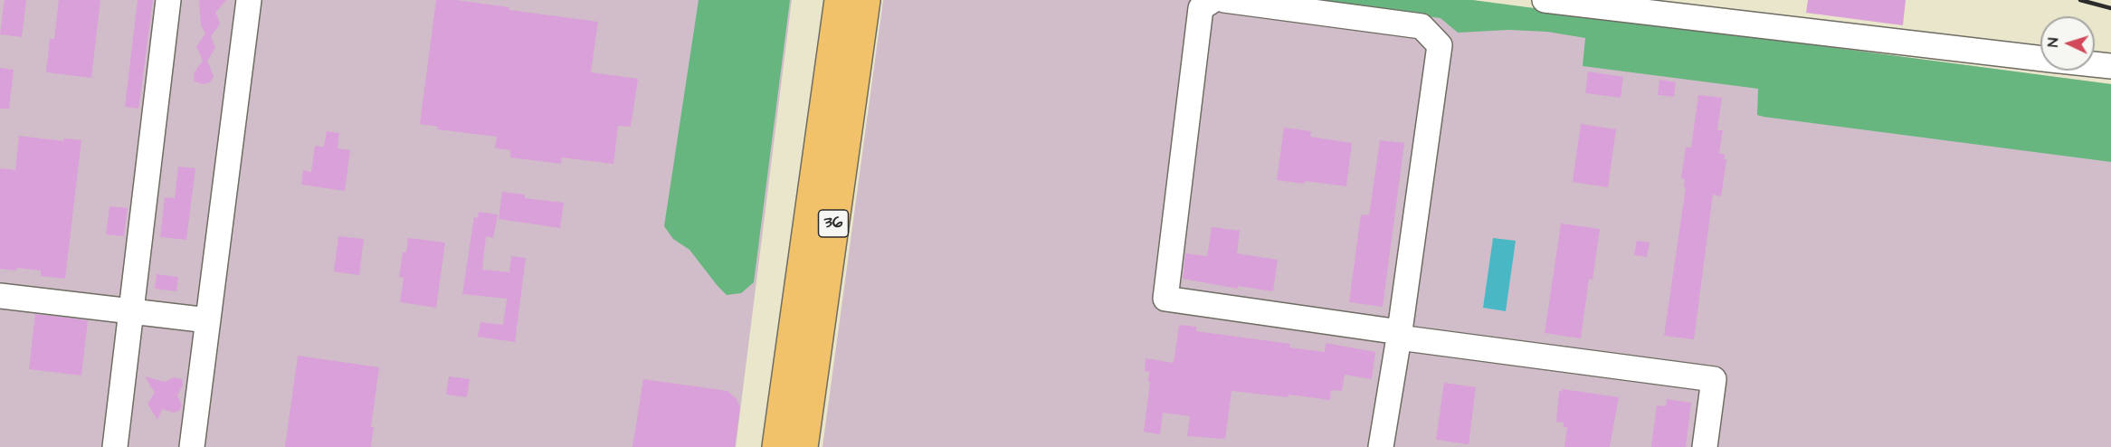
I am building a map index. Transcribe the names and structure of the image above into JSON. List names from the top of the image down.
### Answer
{
  "streets": {
    "main road": ["36"]
  },
  "north": "left"
}
